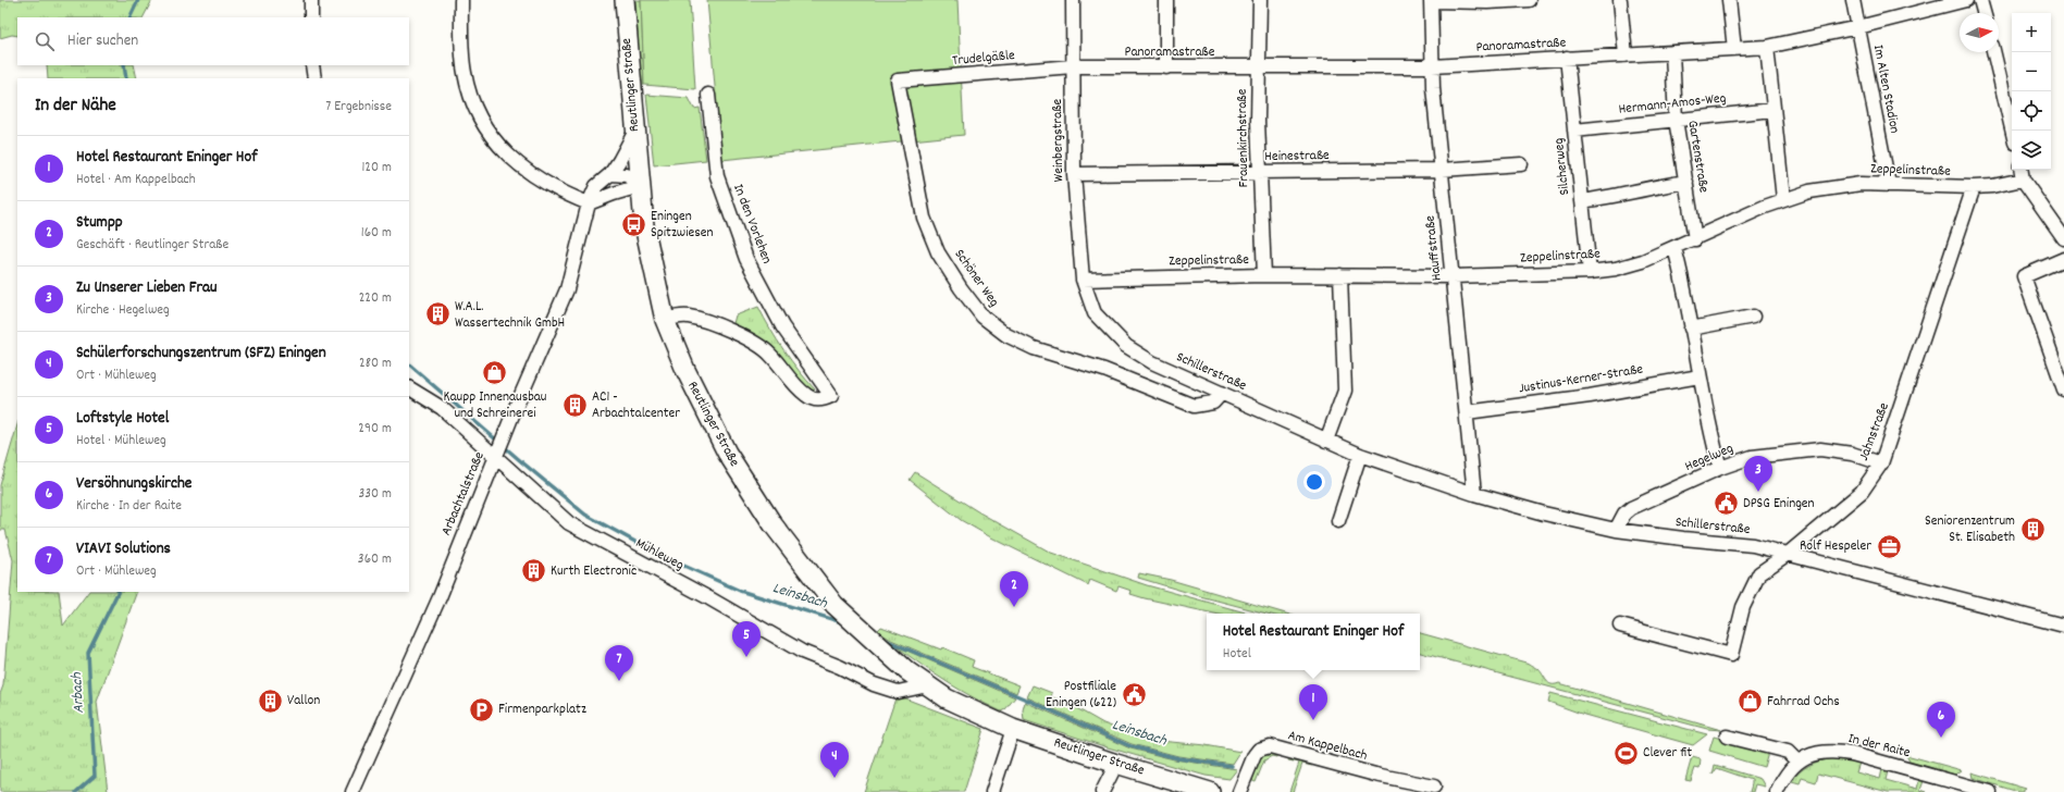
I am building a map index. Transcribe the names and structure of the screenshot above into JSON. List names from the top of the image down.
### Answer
{
  "streets": {
    "main road": ["Reutlinger Straße"],
    "street": [
      "Panoramastraße",
      "Trudelgäßle",
      "Im Alten Stadion",
      "Hermann-Amos-Weg",
      "Frauenkirchstraße",
      "Weinbergstraße",
      "Heinestraße",
      "Gartenstraße",
      "Silcherweg",
      "Zeppelinstraße",
      "In den Vorlehen",
      "Hauffstraße",
      "Schöner Weg",
      "Schillerstraße",
      "Justinus-Kerner-Straße",
      "Jahnstraße",
      "Hegelweg",
      "Arbachtalstraße",
      "Mühleweg",
      "Am Kappelbach",
      "In der Raite"
    ]
  },
  "crossings": [
    ["Panoramastraße", "Trudelgäßle"],
    ["Panoramastraße", "Im Alten Stadion"],
    ["Panoramastraße", "Frauenkirchstraße"],
    ["Panoramastraße", "Weinbergstraße"],
    ["Panoramastraße", "Gartenstraße"],
    ["Panoramastraße", "Silcherweg"],
    ["Panoramastraße", "Hauffstraße"],
    ["Trudelgäßle", "Weinbergstraße"],
    ["Trudelgäßle", "Schöner Weg"],
    ["Reutlinger Straße", "In den Vorlehen"],
    ["Reutlinger Straße", "Arbachtalstraße"],
    ["Reutlinger Straße", "Mühleweg"],
    ["Im Alten Stadion", "Zeppelinstraße"],
    ["Hermann-Amos-Weg", "Gartenstraße"],
    ["Hermann-Amos-Weg", "Silcherweg"],
    ["Frauenkirchstraße", "Heinestraße"],
    ["Frauenkirchstraße", "Zeppelinstraße"],
    ["Weinbergstraße", "Heinestraße"],
    ["Weinbergstraße", "Zeppelinstraße"],
    ["Weinbergstraße", "Schillerstraße"],
    ["Heinestraße", "Hauffstraße"],
    ["Gartenstraße", "Zeppelinstraße"],
    ["Silcherweg", "Zeppelinstraße"],
    ["Zeppelinstraße", "Hauffstraße"],
    ["Zeppelinstraße", "Schillerstraße"],
    ["Zeppelinstraße", "Jahnstraße"],
    ["Hauffstraße", "Schillerstraße"],
    ["Hauffstraße", "Justinus-Kerner-Straße"],
    ["Schöner Weg", "Schillerstraße"],
    ["Schillerstraße", "Jahnstraße"],
    ["Schillerstraße", "Hegelweg"],
    ["Jahnstraße", "Hegelweg"],
    ["Arbachtalstraße", "Mühleweg"]
  ],
  "water": ["Leinsbach", "Arbach"],
  "places": {
    "bus stop": ["Eningen Spitzwiesen"],
    "building": [
      "W.A.L. Wassertechnik GmbH",
      "AC1 - Arbachtalcenter",
      "Seniorenzentrum St. Elisabeth",
      "Kurth Electronic",
      "Vallon"
    ],
    "shop": ["Kaupp Innenausbau und Schreinerei", "Fahrrad Ochs"],
    "public building": ["DPSG Eningen", "Postfiliale Eningen (622)"],
    "office": ["Rolf Hespeler"],
    "parking": ["Firmenparkplatz"],
    "sports": ["Clever fit"]
  },
  "north": "right",
  "page": {
    "map_buttons": ["+", "−"],
    "search": "Hier suchen",
    "heading": ["In der Nähe", "7 Ergebnisse"],
    "list": [
      {
        "mark": "1",
        "name": "Hotel Restaurant Eninger Hof",
        "note": "Hotel · Am Kappelbach",
        "value": "120 m"
      },
      {
        "mark": "2",
        "name": "Stumpp",
        "note": "Geschäft · Reutlinger Straße",
        "value": "160 m"
      },
      {
        "mark": "3",
        "name": "Zu Unserer Lieben Frau",
        "note": "Kirche · Hegelweg",
        "value": "220 m"
      },
      {
        "mark": "4",
        "name": "Schülerforschungszentrum (SFZ) Eningen",
        "note": "Ort · Mühleweg",
        "value": "280 m"
      },
      {
        "mark": "5",
        "name": "Loftstyle Hotel",
        "note": "Hotel · Mühleweg",
        "value": "290 m"
      },
      {
        "mark": "6",
        "name": "Versöhnungskirche",
        "note": "Kirche · In der Raite",
        "value": "330 m"
      },
      {
        "mark": "7",
        "name": "VIAVI Solutions",
        "note": "Ort · Mühleweg",
        "value": "360 m"
      }
    ],
    "pins": [
      "3",
      "2",
      "5",
      "7",
      "1",
      "6",
      "4"
    ],
    "popup": ["Hotel Restaurant Eninger Hof", "Hotel"]
  }
}
